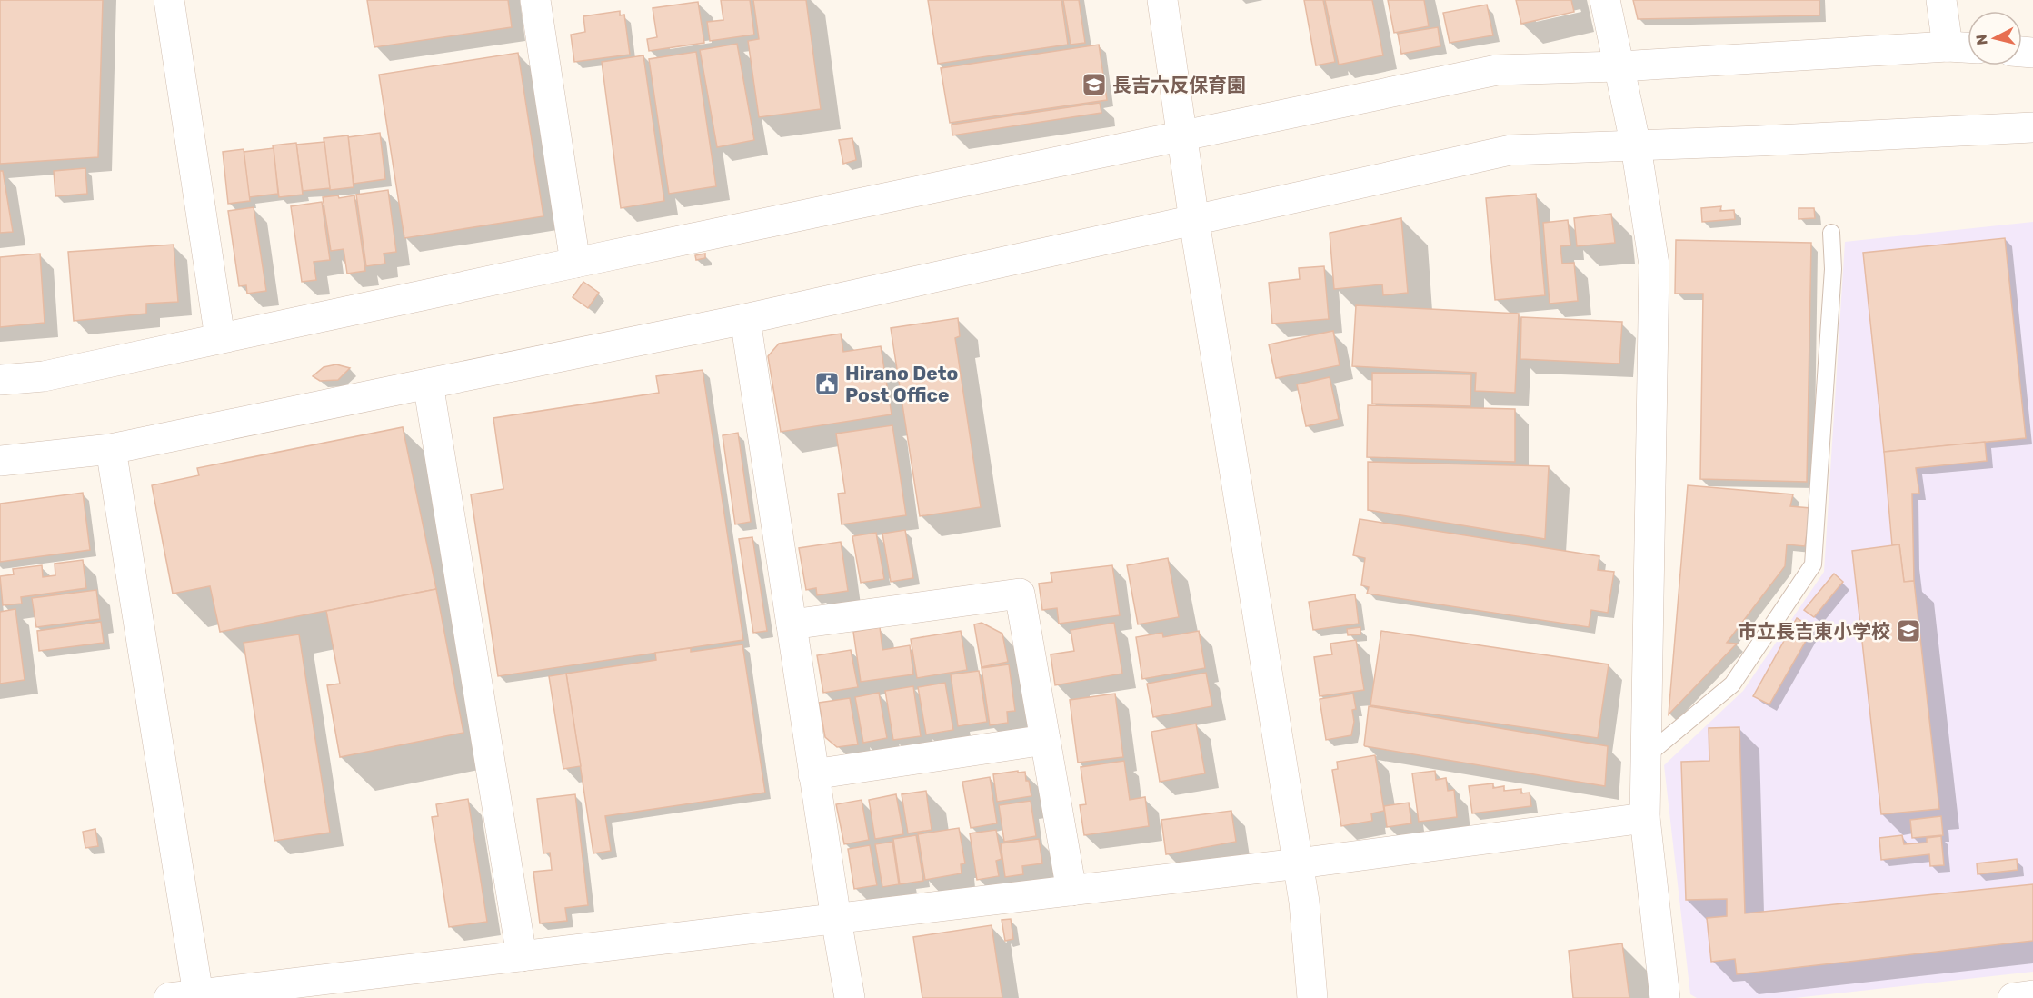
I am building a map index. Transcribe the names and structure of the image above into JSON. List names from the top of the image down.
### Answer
{
  "places": {
    "school or university": ["長吉六反保育園", "市立長吉東小学校"],
    "public building": ["Hirano Deto Post Office"]
  },
  "north": "left"
}
